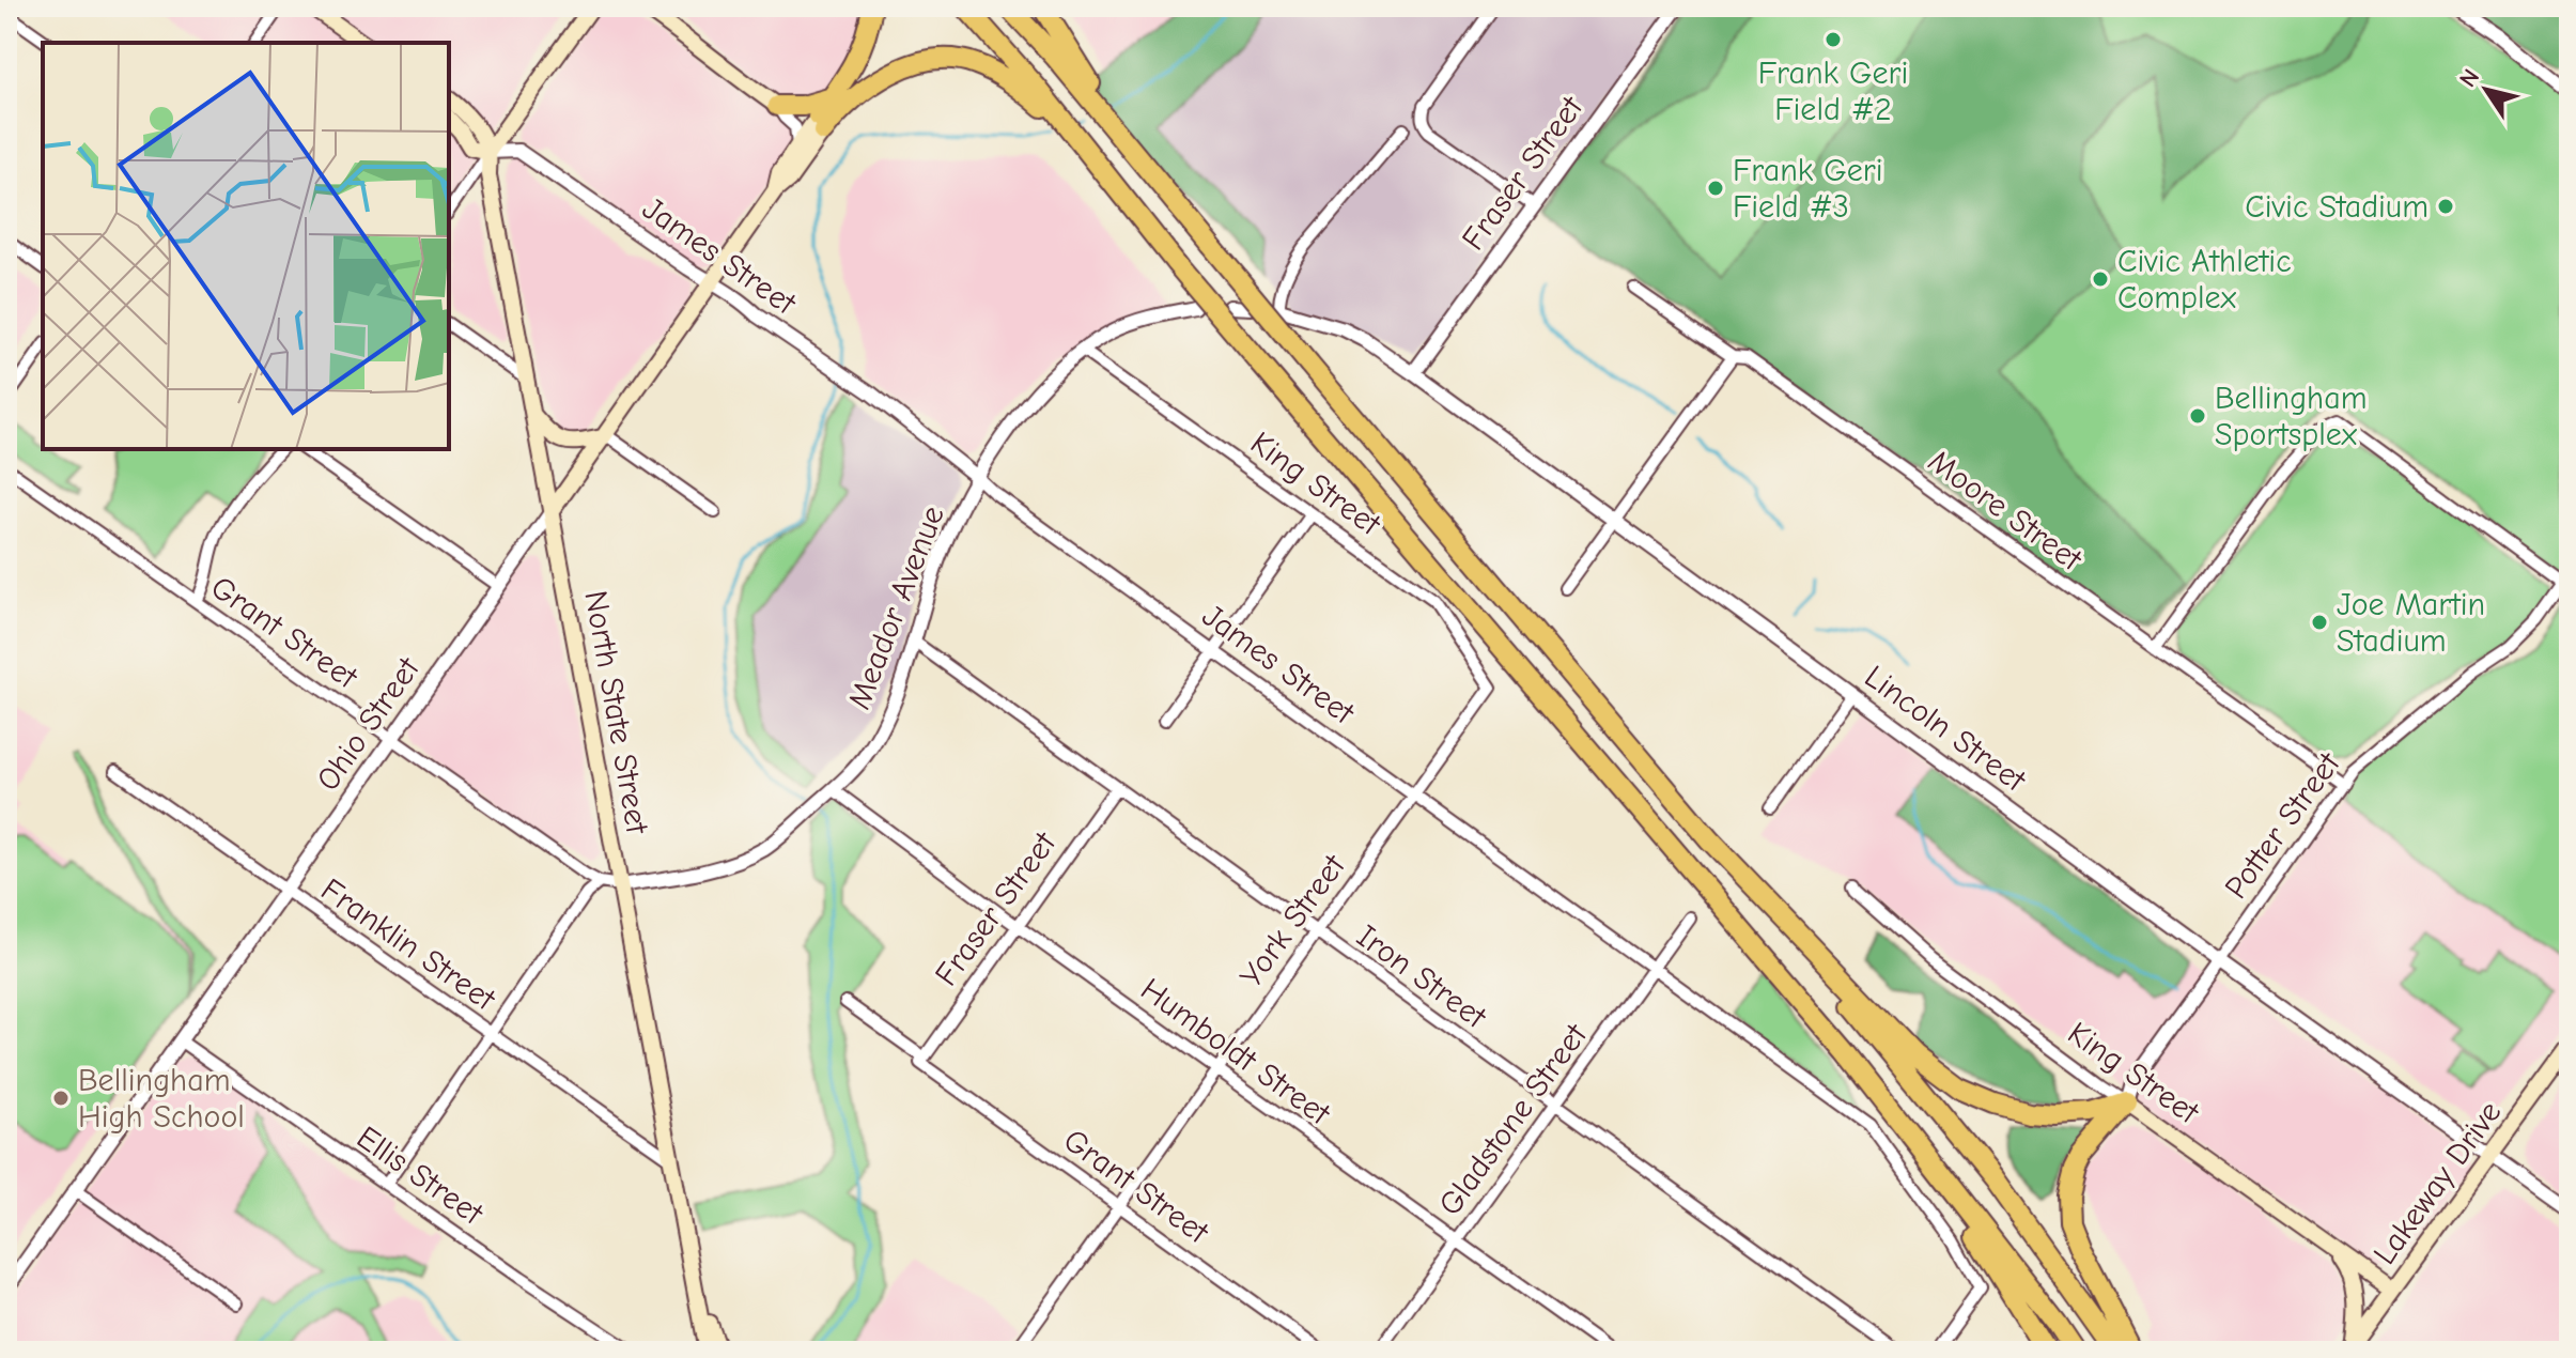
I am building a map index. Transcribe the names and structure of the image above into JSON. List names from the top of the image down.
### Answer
{
  "streets": {
    "main road": [
      "James Street",
      "King Street",
      "North State Street",
      "Ohio Street",
      "Lakeway Drive"
    ],
    "street": [
      "Fraser Street",
      "Moore Street",
      "Meador Avenue",
      "Grant Street",
      "Lincoln Street",
      "Potter Street",
      "York Street",
      "Franklin Street",
      "Iron Street",
      "Humboldt Street",
      "Gladstone Street",
      "Ellis Street"
    ]
  },
  "crossings": [
    ["Fraser Street", "Grant Street"],
    ["Fraser Street", "Lincoln Street"],
    ["Fraser Street", "Iron Street"],
    ["Fraser Street", "Humboldt Street"],
    ["James Street", "Meador Avenue"],
    ["James Street", "North State Street"],
    ["James Street", "Ohio Street"],
    ["James Street", "York Street"],
    ["James Street", "Gladstone Street"],
    ["King Street", "Meador Avenue"],
    ["King Street", "Potter Street"],
    ["King Street", "York Street"],
    ["King Street", "Lakeway Drive"],
    ["Moore Street", "Potter Street"],
    ["Meador Avenue", "Grant Street"],
    ["Meador Avenue", "North State Street"],
    ["Meador Avenue", "Iron Street"],
    ["Meador Avenue", "Humboldt Street"],
    ["Grant Street", "North State Street"],
    ["Grant Street", "Ohio Street"],
    ["Grant Street", "York Street"],
    ["North State Street", "Ohio Street"],
    ["North State Street", "Franklin Street"],
    ["Ohio Street", "Franklin Street"],
    ["Ohio Street", "Ellis Street"],
    ["Lincoln Street", "Potter Street"],
    ["Lincoln Street", "Lakeway Drive"],
    ["York Street", "Iron Street"],
    ["York Street", "Humboldt Street"],
    ["Iron Street", "Gladstone Street"],
    ["Humboldt Street", "Gladstone Street"]
  ],
  "places": [
    "Frank Geri Field #2",
    "Frank Geri Field #3",
    "Civic Stadium",
    "Civic Athletic Complex",
    "Bellingham Sportsplex",
    "Joe Martin Stadium",
    "Bellingham High School"
  ],
  "north": "top left"
}
